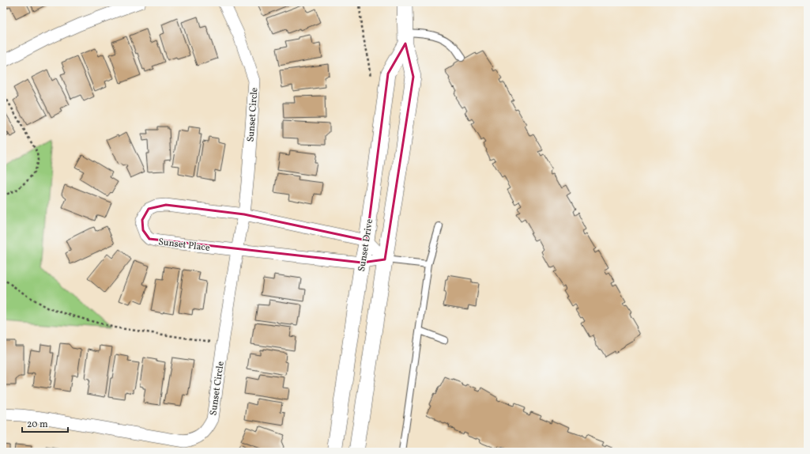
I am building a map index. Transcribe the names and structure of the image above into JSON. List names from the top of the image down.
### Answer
{
  "streets": {
    "street": ["Sunset Circle", "Sunset Place", "Sunset Drive"]
  },
  "crossings": [
    ["Sunset Circle", "Sunset Place"]
  ],
  "scale_bar": "20 m"
}
